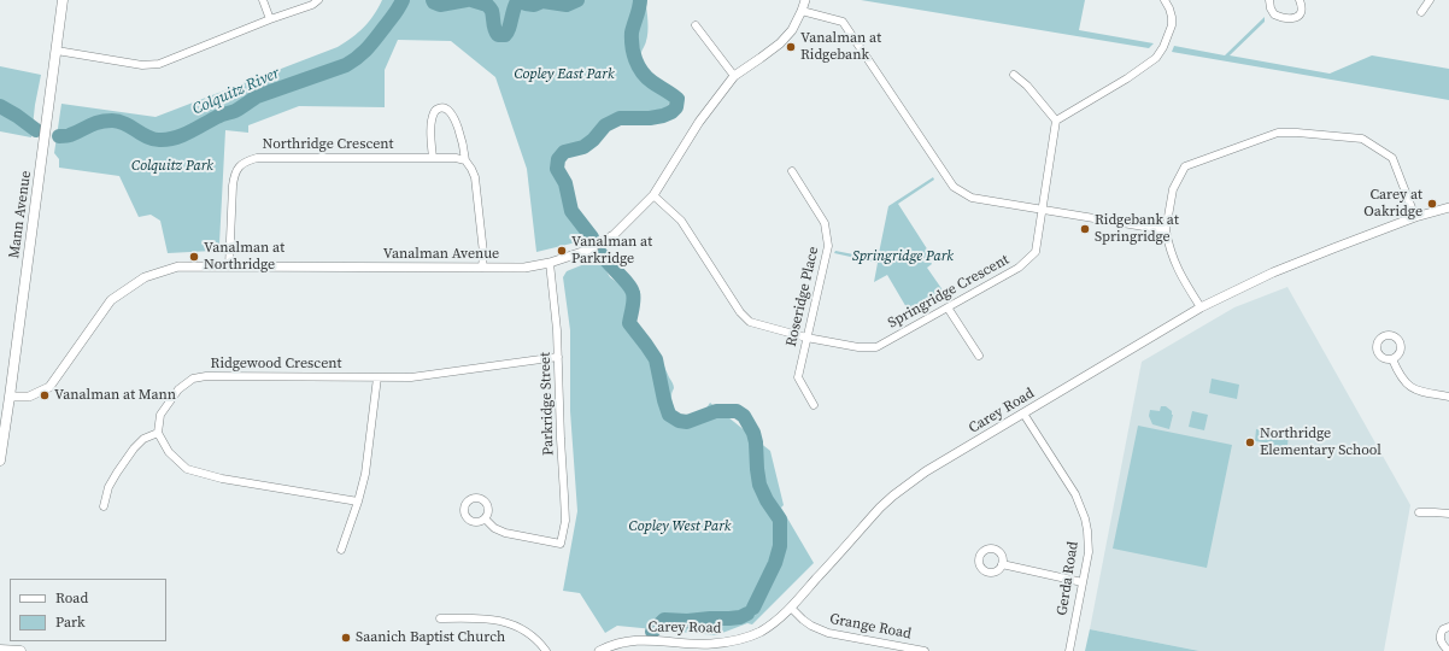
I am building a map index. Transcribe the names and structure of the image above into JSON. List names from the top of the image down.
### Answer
{
  "streets": {
    "main road": ["Mann Avenue"],
    "street": [
      "Northridge Crescent",
      "Vanalman Avenue",
      "Springridge Crescent",
      "Roseridge Place",
      "Ridgewood Crescent",
      "Parkridge Street",
      "Carey Road",
      "Gerda Road",
      "Grange Road"
    ]
  },
  "crossings": [
    ["Northridge Crescent", "Vanalman Avenue"],
    ["Mann Avenue", "Vanalman Avenue"],
    ["Vanalman Avenue", "Springridge Crescent"],
    ["Vanalman Avenue", "Parkridge Street"],
    ["Springridge Crescent", "Roseridge Place"],
    ["Ridgewood Crescent", "Parkridge Street"],
    ["Carey Road", "Gerda Road"],
    ["Carey Road", "Grange Road"]
  ],
  "water": ["Colquitz River"],
  "parks": [
    "Copley East Park",
    "Colquitz Park",
    "Springridge Park",
    "Copley West Park"
  ],
  "places": [
    "Vanalman at Ridgebank",
    "Carey at Oakridge",
    "Ridgebank at Springridge",
    "Vanalman at Parkridge",
    "Vanalman at Northridge",
    "Vanalman at Mann",
    "Northridge Elementary School",
    "Saanich Baptist Church"
  ],
  "legend": ["Road", "Park"]
}
